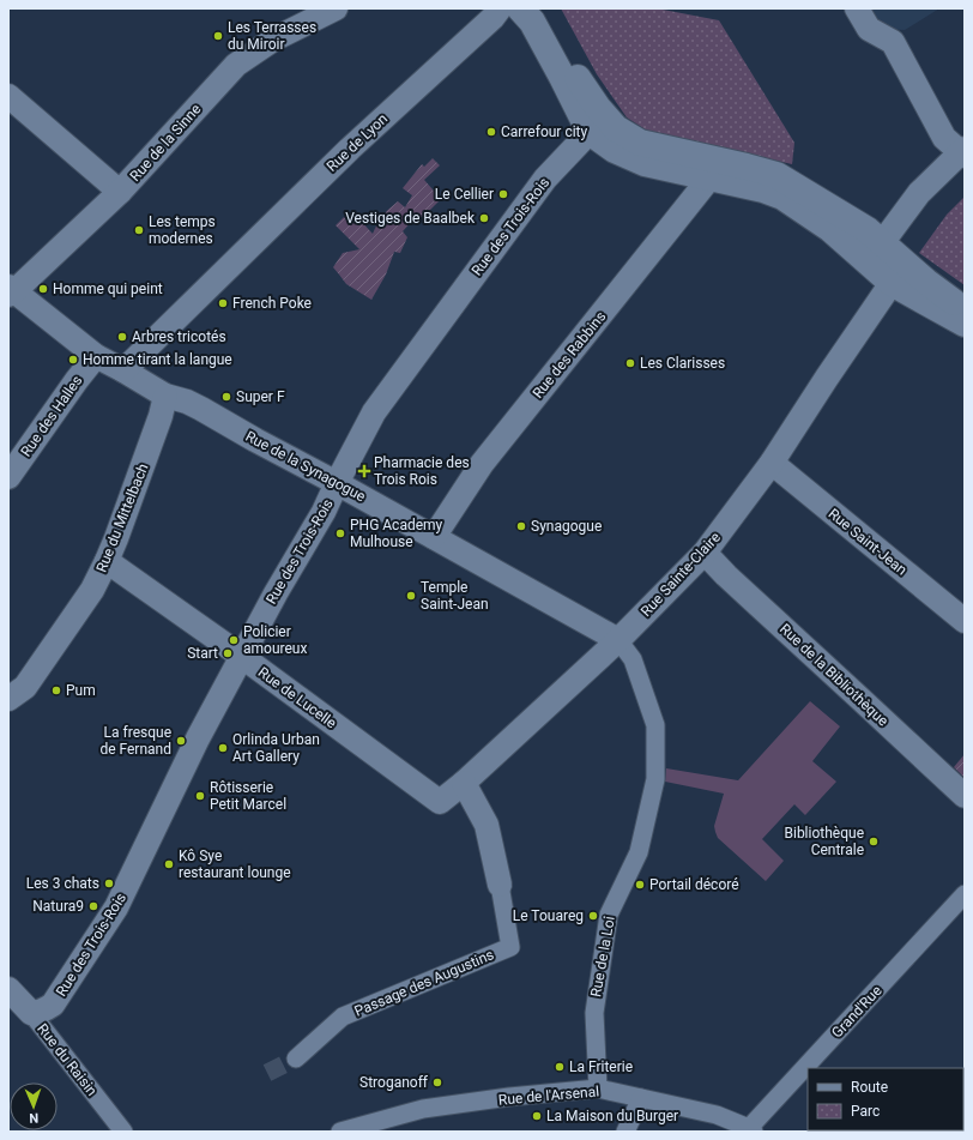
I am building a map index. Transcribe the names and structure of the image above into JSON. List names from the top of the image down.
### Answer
{
  "streets": {
    "street": [
      "Rue de la Sinne",
      "Rue de Lyon",
      "Rue des Trois-Rois",
      "Rue des Rabbins",
      "Rue des Halles",
      "Rue de la Synagogue",
      "Rue du Mittelbach",
      "Rue Saint-Jean",
      "Rue Sainte-Claire",
      "Rue de la Bibliothèque",
      "Rue de Lucelle",
      "Rue de la Loi",
      "Passage des Augustins",
      "Grand'Rue",
      "Rue du Raisin",
      "Rue de l'Arsenal"
    ]
  },
  "crossings": [
    ["Rue de la Sinne", "Rue de la Synagogue"],
    ["Rue de Lyon", "Rue de la Synagogue"],
    ["Rue des Trois-Rois", "Rue de la Synagogue"],
    ["Rue des Trois-Rois", "Rue de Lucelle"],
    ["Rue des Trois-Rois", "Rue du Raisin"],
    ["Rue des Rabbins", "Rue de la Synagogue"],
    ["Rue des Halles", "Rue de la Synagogue"],
    ["Rue de la Synagogue", "Rue du Mittelbach"],
    ["Rue de la Synagogue", "Rue Sainte-Claire"],
    ["Rue de la Synagogue", "Rue de la Loi"],
    ["Rue du Mittelbach", "Rue de Lucelle"],
    ["Rue Saint-Jean", "Rue Sainte-Claire"],
    ["Rue Sainte-Claire", "Rue de la Bibliothèque"],
    ["Rue Sainte-Claire", "Rue de Lucelle"],
    ["Rue Sainte-Claire", "Rue de la Loi"],
    ["Rue Sainte-Claire", "Passage des Augustins"],
    ["Rue de la Loi", "Rue de l'Arsenal"],
    ["Grand'Rue", "Rue de l'Arsenal"]
  ],
  "places": {
    "other": [
      "Les Terrasses du Miroir",
      "Carrefour city",
      "Le Cellier",
      "Vestiges de Baalbek",
      "Les temps modernes",
      "Homme qui peint",
      "French Poke",
      "Arbres tricotés",
      "Homme tirant la langue",
      "Les Clarisses",
      "Super F",
      "Synagogue",
      "PHG Academy Mulhouse",
      "Temple Saint-Jean",
      "Policier amoureux",
      "Start",
      "Pum",
      "La fresque de Fernand",
      "Orlinda Urban Art Gallery",
      "Rôtisserie Petit Marcel",
      "Bibliothèque Centrale",
      "Kô Sye restaurant lounge",
      "Les 3 chats",
      "Portail décoré",
      "Natura9",
      "Le Touareg",
      "La Friterie",
      "Stroganoff",
      "La Maison du Burger"
    ],
    "health": ["Pharmacie des Trois Rois"]
  },
  "legend": ["Route", "Parc"],
  "north": "bottom"
}
